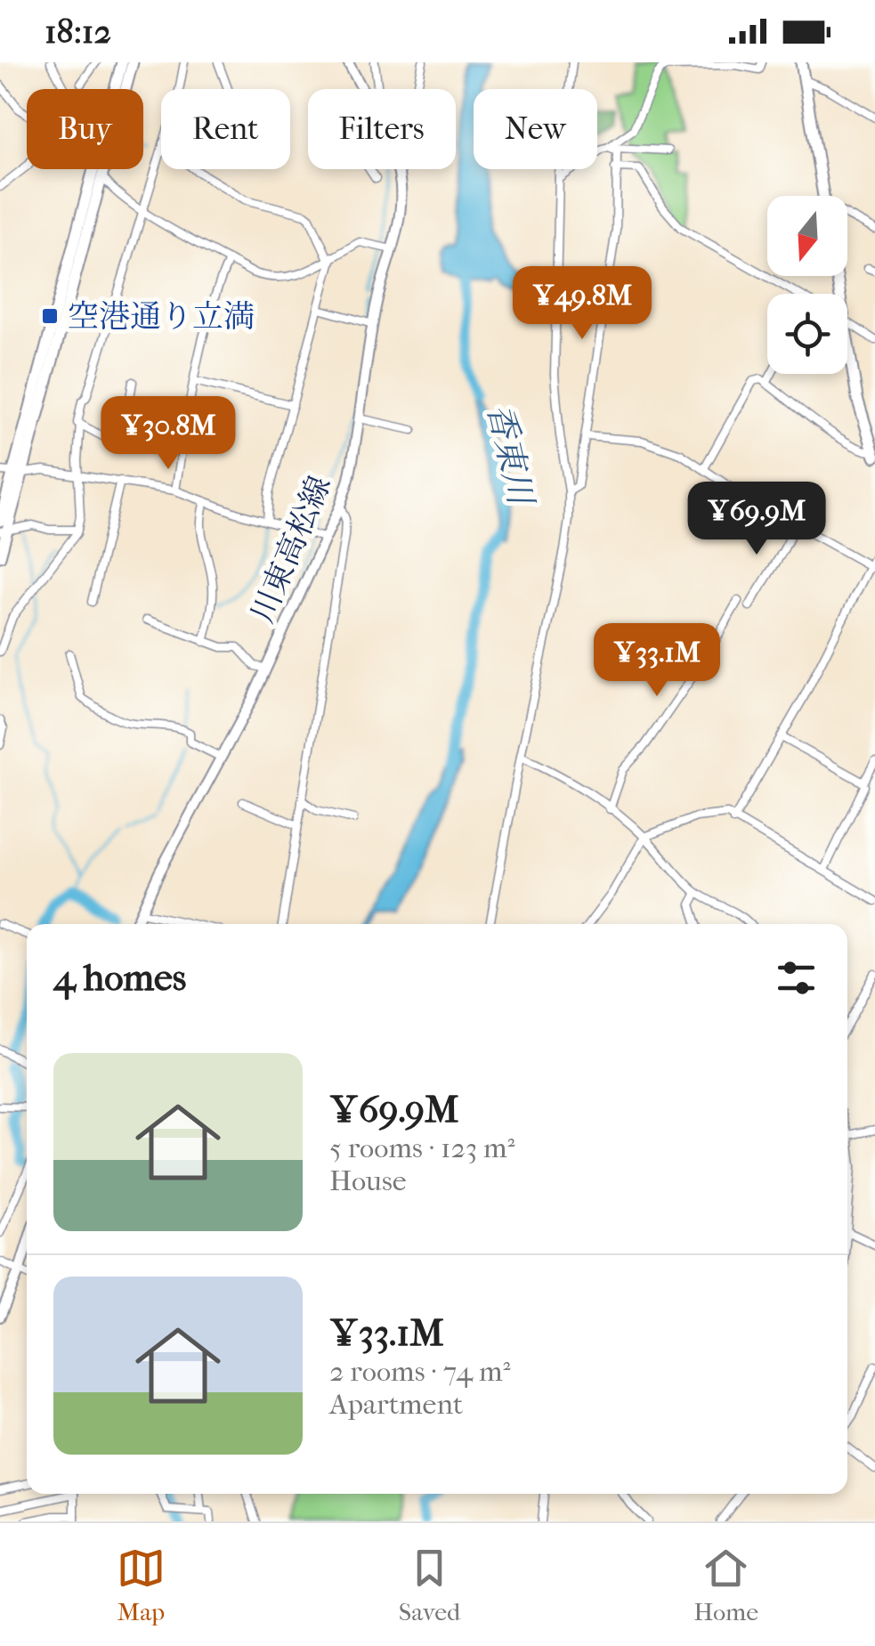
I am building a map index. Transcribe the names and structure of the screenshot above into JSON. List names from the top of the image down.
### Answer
{
  "streets": {
    "main road": ["川東高松線"]
  },
  "water": ["香東川"],
  "places": {
    "transit": ["空港通り立満"]
  },
  "north": "bottom",
  "page": {
    "status": "18:12",
    "chip": [
      "Buy",
      "Rent",
      "Filters",
      "New"
    ],
    "price": [
      "¥49.8M",
      "¥30.8M",
      "¥69.9M",
      "¥33.1M"
    ],
    "heading": "4 homes",
    "list": [
      {
        "name": "¥69.9M",
        "note": "5 rooms · 123 m² · House"
      },
      {
        "name": "¥33.1M",
        "note": "2 rooms · 74 m² · Apartment"
      }
    ],
    "tabs": ["Map", "Saved", "Home"]
  }
}
